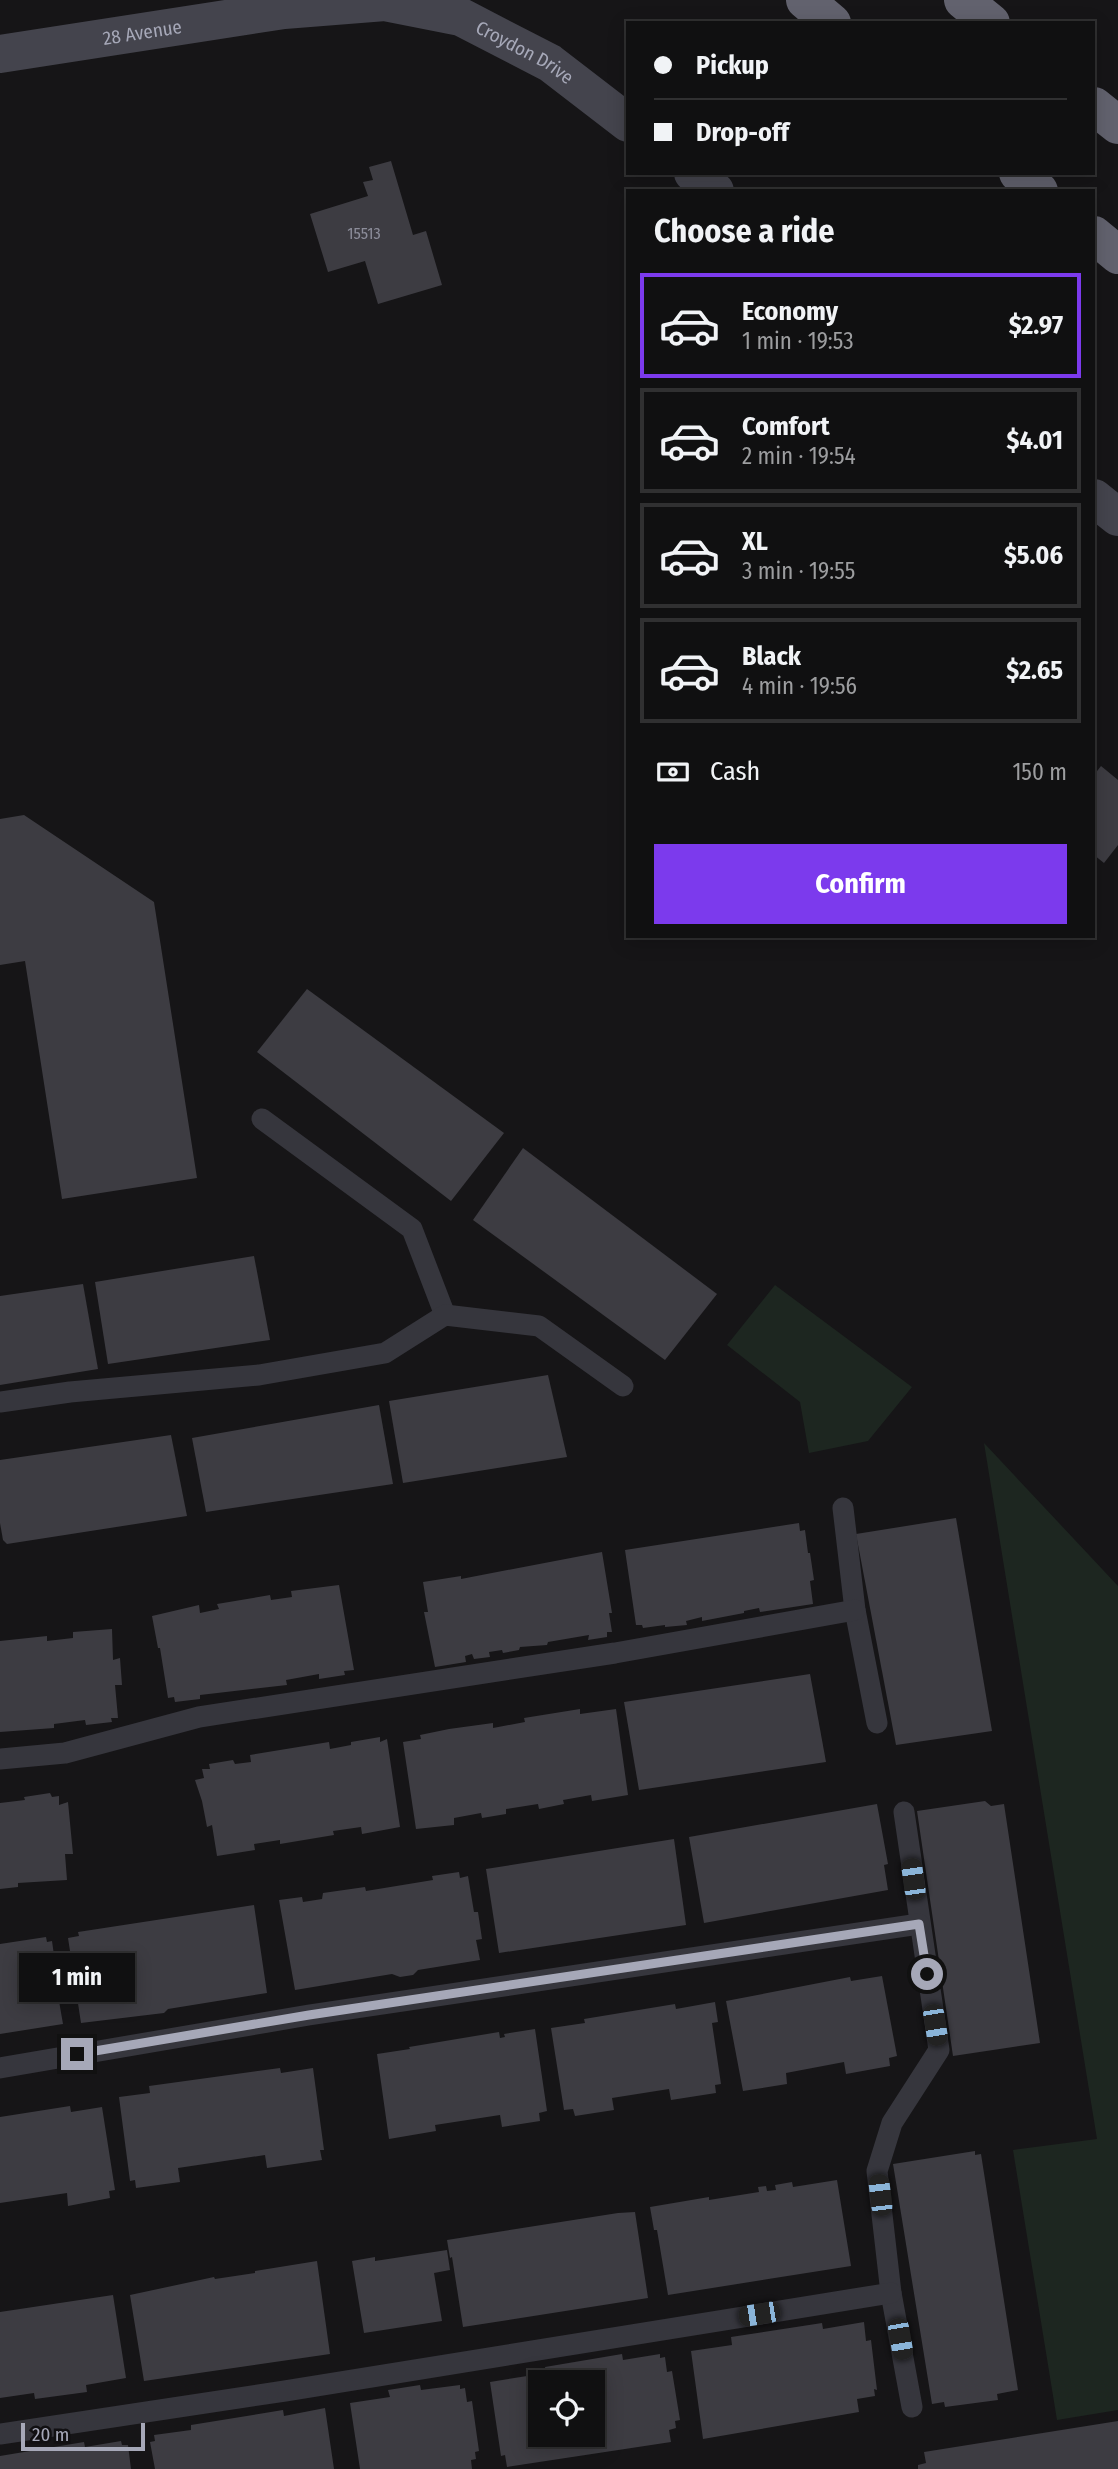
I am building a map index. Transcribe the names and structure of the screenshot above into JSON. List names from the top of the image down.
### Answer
{
  "streets": {
    "street": ["28 Avenue", "Croydon Drive"]
  },
  "crossings": [
    ["28 Avenue", "Croydon Drive"]
  ],
  "house_numbers": ["15513"],
  "scale_bar": "20 m",
  "page": {
    "banner": ["Pickup", "Drop-off"],
    "heading": "Choose a ride",
    "list": [
      {
        "name": "Economy",
        "note": "1 min · 19:53",
        "value": "$2.97"
      },
      {
        "name": "Comfort",
        "note": "2 min · 19:54",
        "value": "$4.01"
      },
      {
        "name": "XL",
        "note": "3 min · 19:55",
        "value": "$5.06"
      },
      {
        "name": "Black",
        "note": "4 min · 19:56",
        "value": "$2.65"
      }
    ],
    "pay": ["Cash", "150 m"],
    "buttons": "Confirm",
    "bubble": "1 min",
    "scale": "20 m"
  }
}
